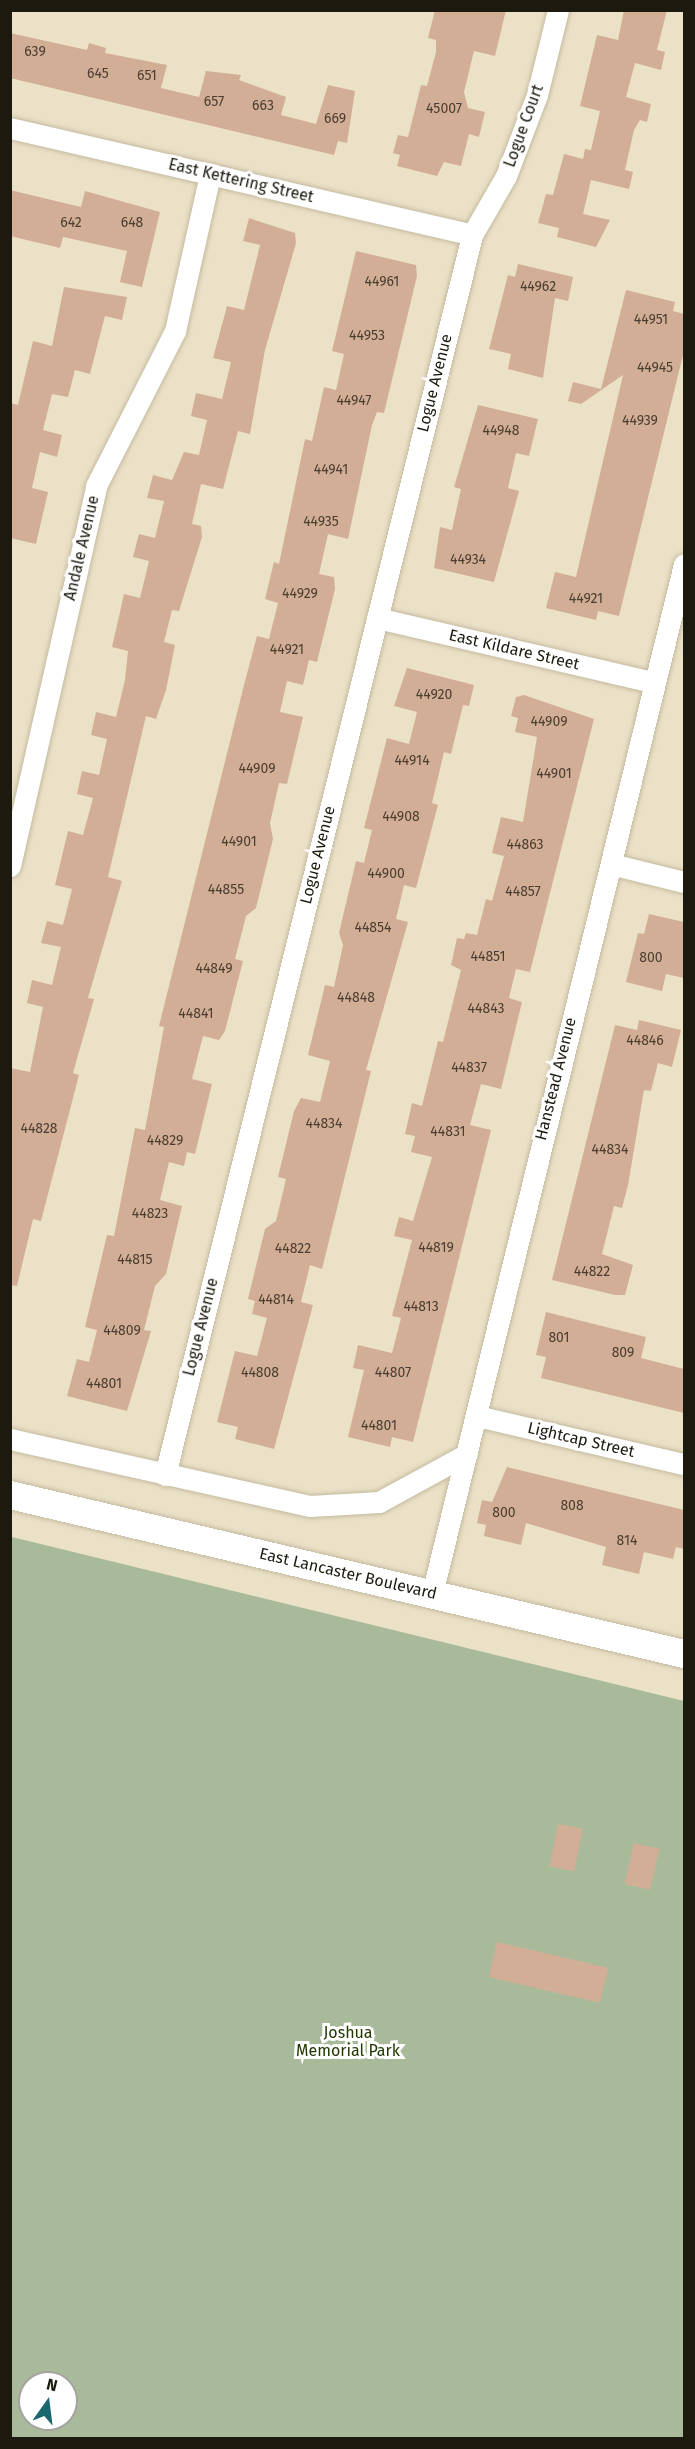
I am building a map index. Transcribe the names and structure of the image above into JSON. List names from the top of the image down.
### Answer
{
  "streets": {
    "main road": ["East Lancaster Boulevard"],
    "street": [
      "Logue Court",
      "East Kettering Street",
      "Logue Avenue",
      "Andale Avenue",
      "East Kildare Street",
      "Hanstead Avenue",
      "Lightcap Street"
    ]
  },
  "crossings": [
    ["Logue Court", "East Kettering Street"],
    ["Logue Court", "Logue Avenue"],
    ["East Kettering Street", "Logue Avenue"],
    ["East Kettering Street", "Andale Avenue"],
    ["Logue Avenue", "East Kildare Street"],
    ["East Kildare Street", "Hanstead Avenue"],
    ["Hanstead Avenue", "Lightcap Street"],
    ["Hanstead Avenue", "East Lancaster Boulevard"]
  ],
  "parks": ["Joshua Memorial Park"],
  "house_numbers": [
    "639",
    "645",
    "651",
    "657",
    "663",
    "45007",
    "669",
    "642",
    "648",
    "44961",
    "44962",
    "44951",
    "44953",
    "44945",
    "44947",
    "44939",
    "44948",
    "44941",
    "44935",
    "44934",
    "44929",
    "44921",
    "44921",
    "44920",
    "44909",
    "44914",
    "44909",
    "44901",
    "44908",
    "44901",
    "44863",
    "44900",
    "44855",
    "44857",
    "44854",
    "44851",
    "800",
    "44849",
    "44848",
    "44843",
    "44841",
    "44846",
    "44837",
    "44834",
    "44828",
    "44831",
    "44829",
    "44834",
    "44823",
    "44819",
    "44822",
    "44815",
    "44822",
    "44814",
    "44813",
    "44809",
    "801",
    "809",
    "44808",
    "44807",
    "44801",
    "44801",
    "808",
    "800",
    "814"
  ],
  "north": "top"
}
